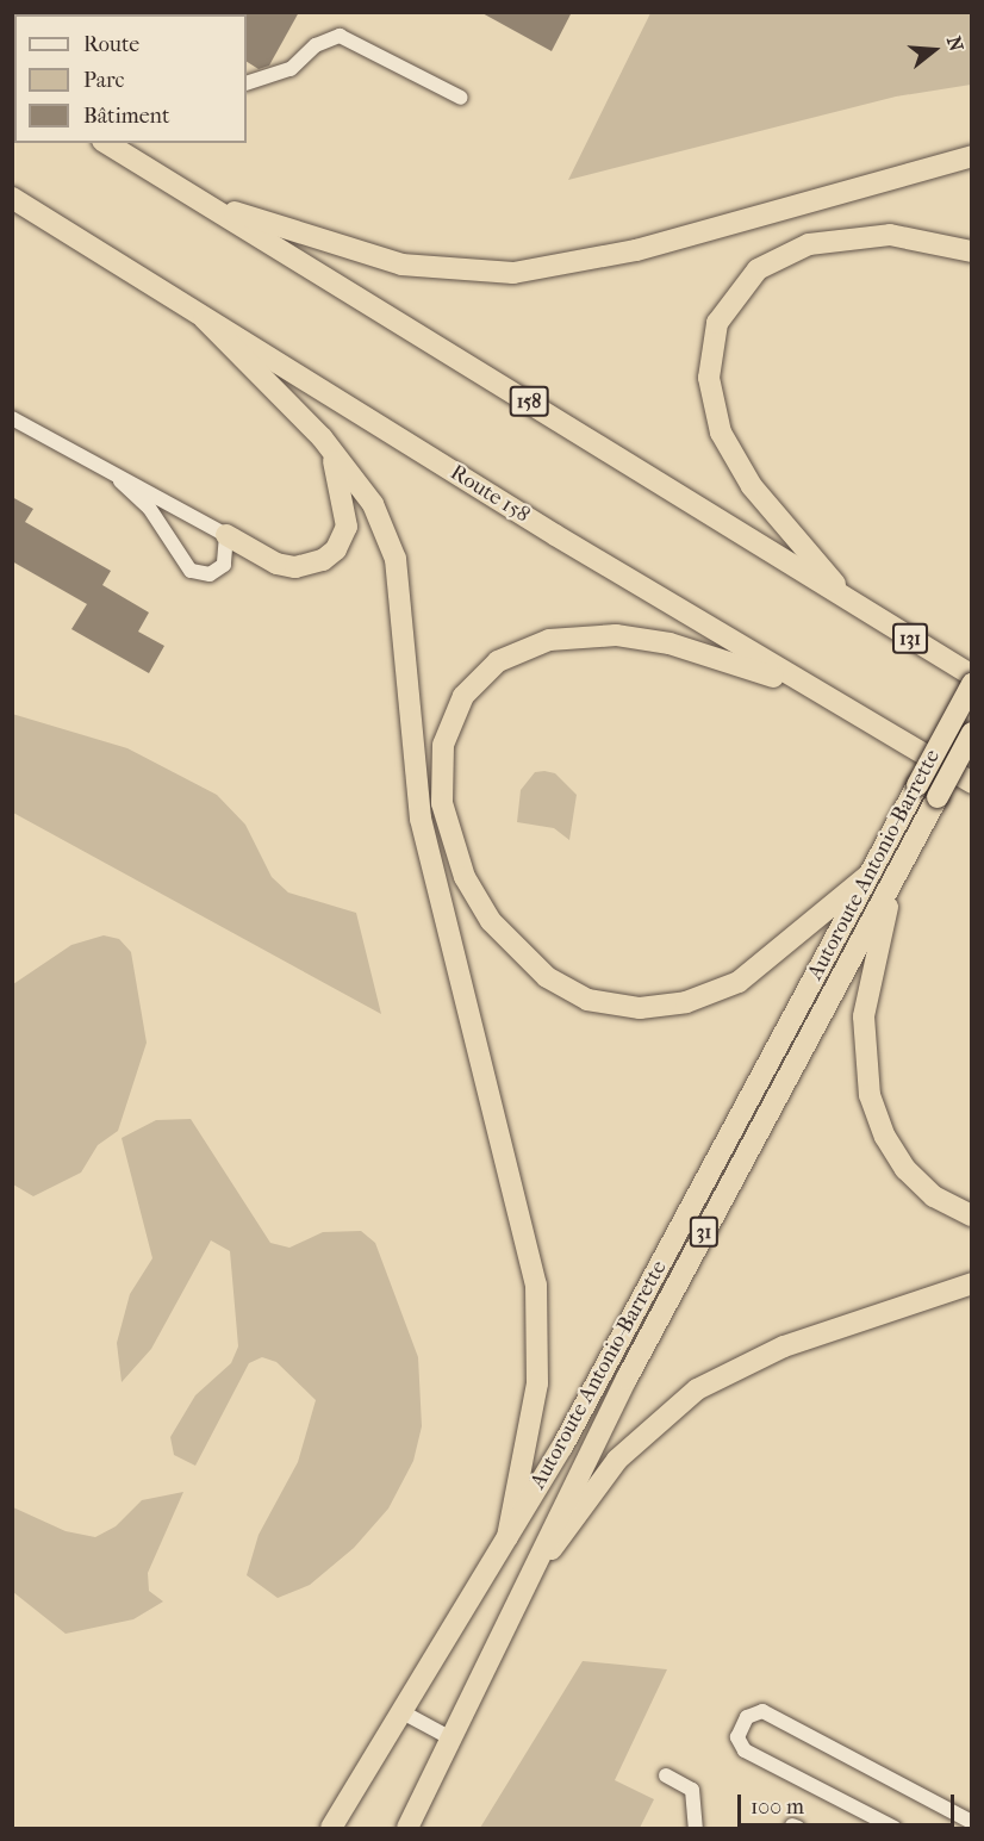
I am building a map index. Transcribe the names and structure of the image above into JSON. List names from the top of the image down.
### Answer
{
  "streets": {
    "highway": [
      "158",
      "Route 158",
      "131",
      "Autoroute Antonio-Barrette",
      "31"
    ]
  },
  "crossings": [
    ["158", "131"]
  ],
  "legend": ["Route", "Parc", "Bâtiment"],
  "scale_bar": "100 m",
  "north": "right"
}
